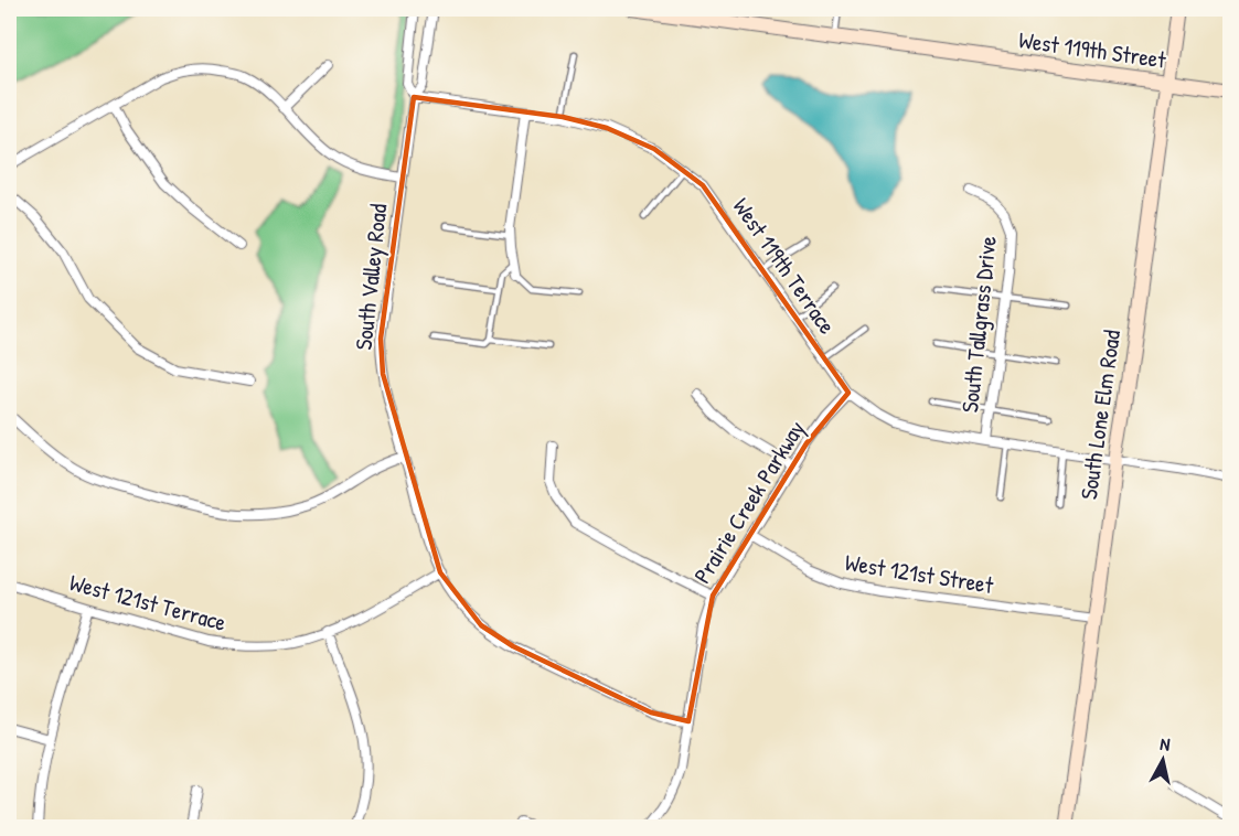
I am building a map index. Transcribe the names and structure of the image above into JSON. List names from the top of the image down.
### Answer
{
  "streets": {
    "street": [
      "West 119th Street",
      "West 119th Terrace",
      "South Valley Road",
      "South Tallgrass Drive",
      "South Lone Elm Road",
      "Prairie Creek Parkway",
      "West 121st Street",
      "West 121st Terrace"
    ]
  },
  "crossings": [
    ["West 119th Street", "South Lone Elm Road"],
    ["West 119th Terrace", "South Valley Road"],
    ["West 119th Terrace", "South Tallgrass Drive"],
    ["West 119th Terrace", "South Lone Elm Road"],
    ["West 119th Terrace", "Prairie Creek Parkway"],
    ["South Valley Road", "West 121st Terrace"],
    ["South Lone Elm Road", "West 121st Street"],
    ["Prairie Creek Parkway", "West 121st Street"]
  ],
  "north": "top"
}
